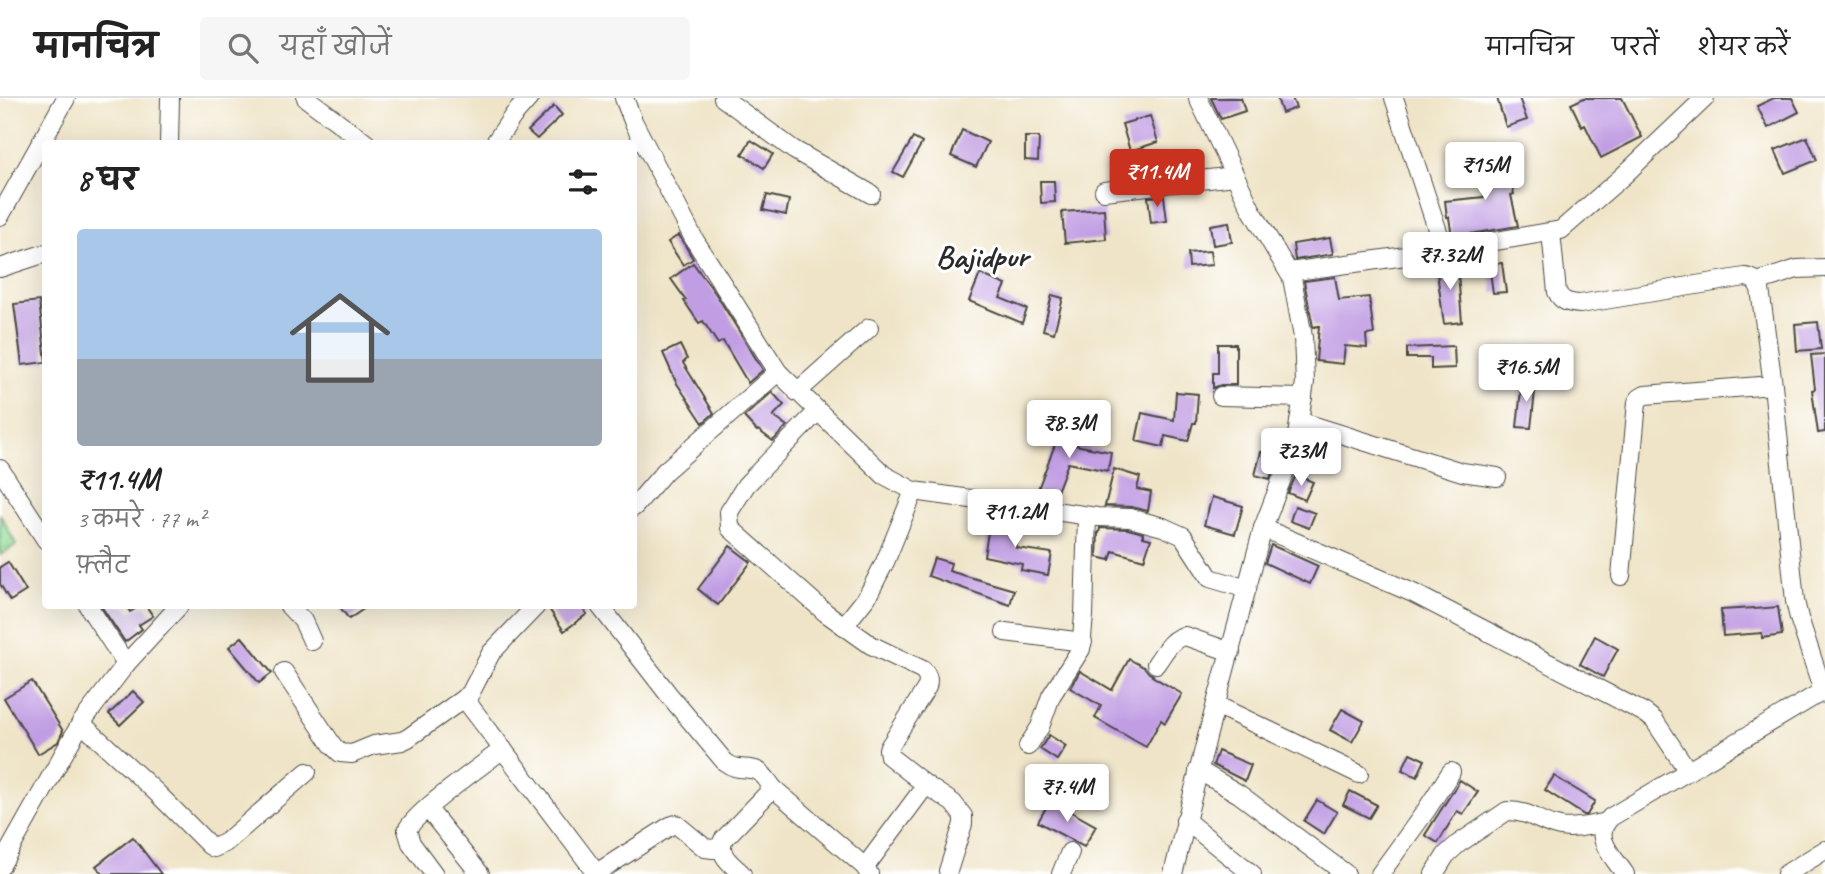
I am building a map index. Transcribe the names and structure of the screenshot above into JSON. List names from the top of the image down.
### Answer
{
  "districts": ["Bajidpur"],
  "page": {
    "header": "मानचित्र",
    "search": "यहाँ खोजें",
    "nav": ["मानचित्र", "परतें", "शेयर करें"],
    "heading": "8 घर",
    "price": [
      "₹15M",
      "₹11.4M",
      "₹7.32M",
      "₹16.5M",
      "₹8.3M",
      "₹23M",
      "₹11.2M",
      "₹7.4M"
    ],
    "list": [
      {
        "name": "₹11.4M",
        "note": "3 कमरे · 77 m² · फ़्लैट"
      }
    ]
  }
}
